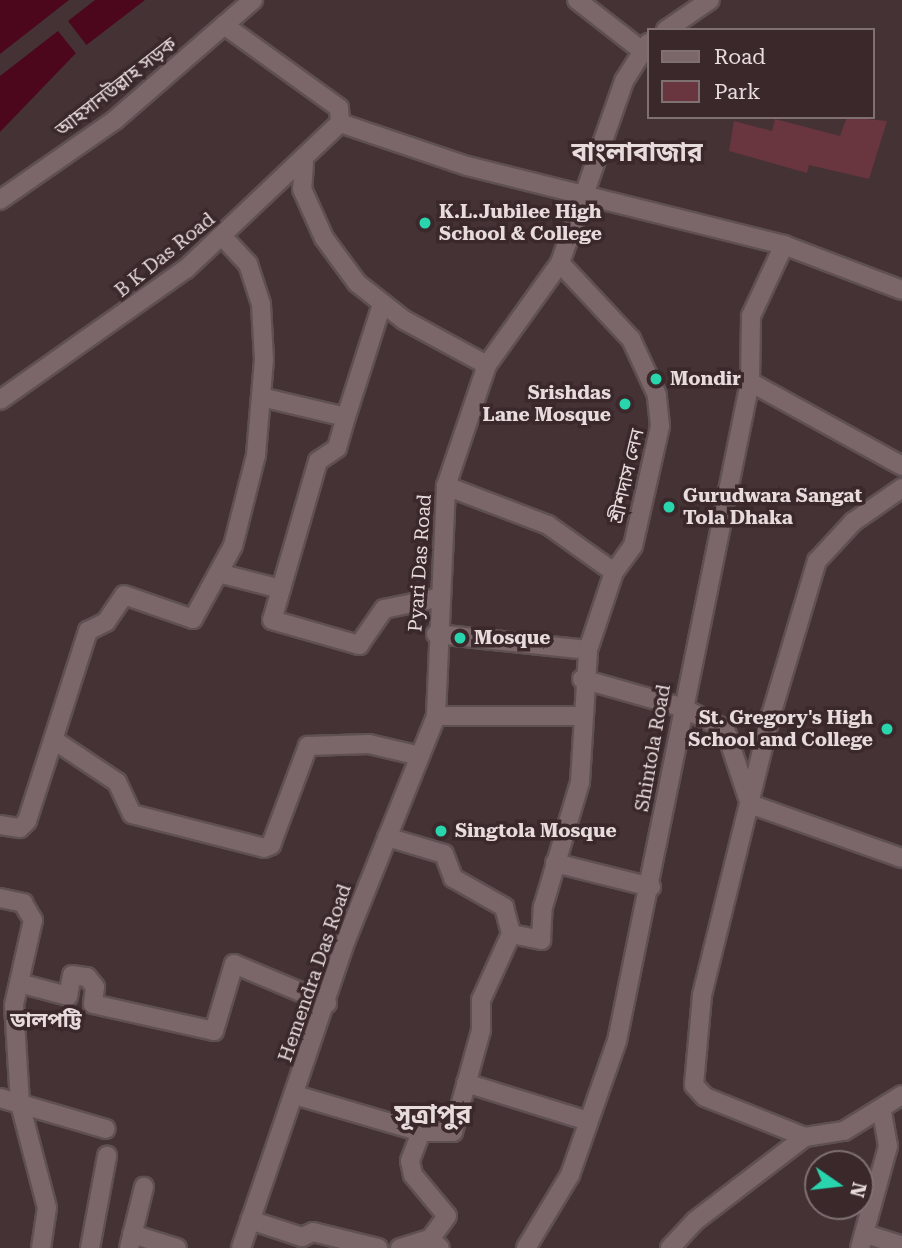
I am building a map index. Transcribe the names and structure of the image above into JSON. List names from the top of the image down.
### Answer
{
  "streets": {
    "street": [
      "আহসানউল্লাহ সড়ক",
      "B K Das Road",
      "শ্রীশদাস লেন",
      "Pyari Das Road",
      "Shintola Road",
      "Hemendra Das Road"
    ]
  },
  "crossings": [
    ["শ্রীশদাস লেন", "Pyari Das Road"],
    ["Pyari Das Road", "Hemendra Das Road"]
  ],
  "districts": ["বাংলাবাজার", "ডালপট্টি", "সূত্রাপুর"],
  "places": [
    "K.L.Jubilee High School & College",
    "Mondir",
    "Srishdas Lane Mosque",
    "Gurudwara Sangat Tola Dhaka",
    "Mosque",
    "St. Gregory's High School and College",
    "Singtola Mosque"
  ],
  "legend": ["Road", "Park"],
  "north": "right"
}
